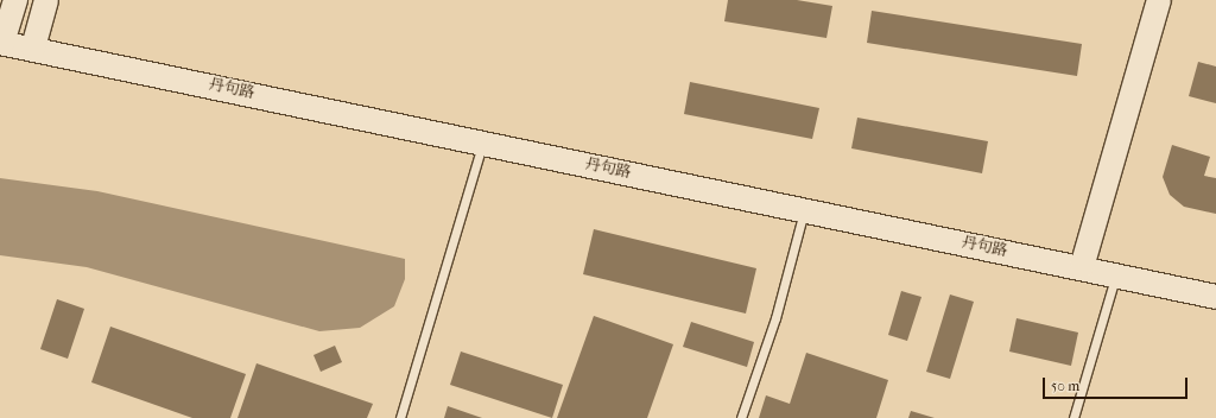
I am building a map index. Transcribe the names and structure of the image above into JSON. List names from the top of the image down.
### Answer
{
  "streets": {
    "street": ["丹句路"]
  },
  "scale_bar": "50 m"
}
